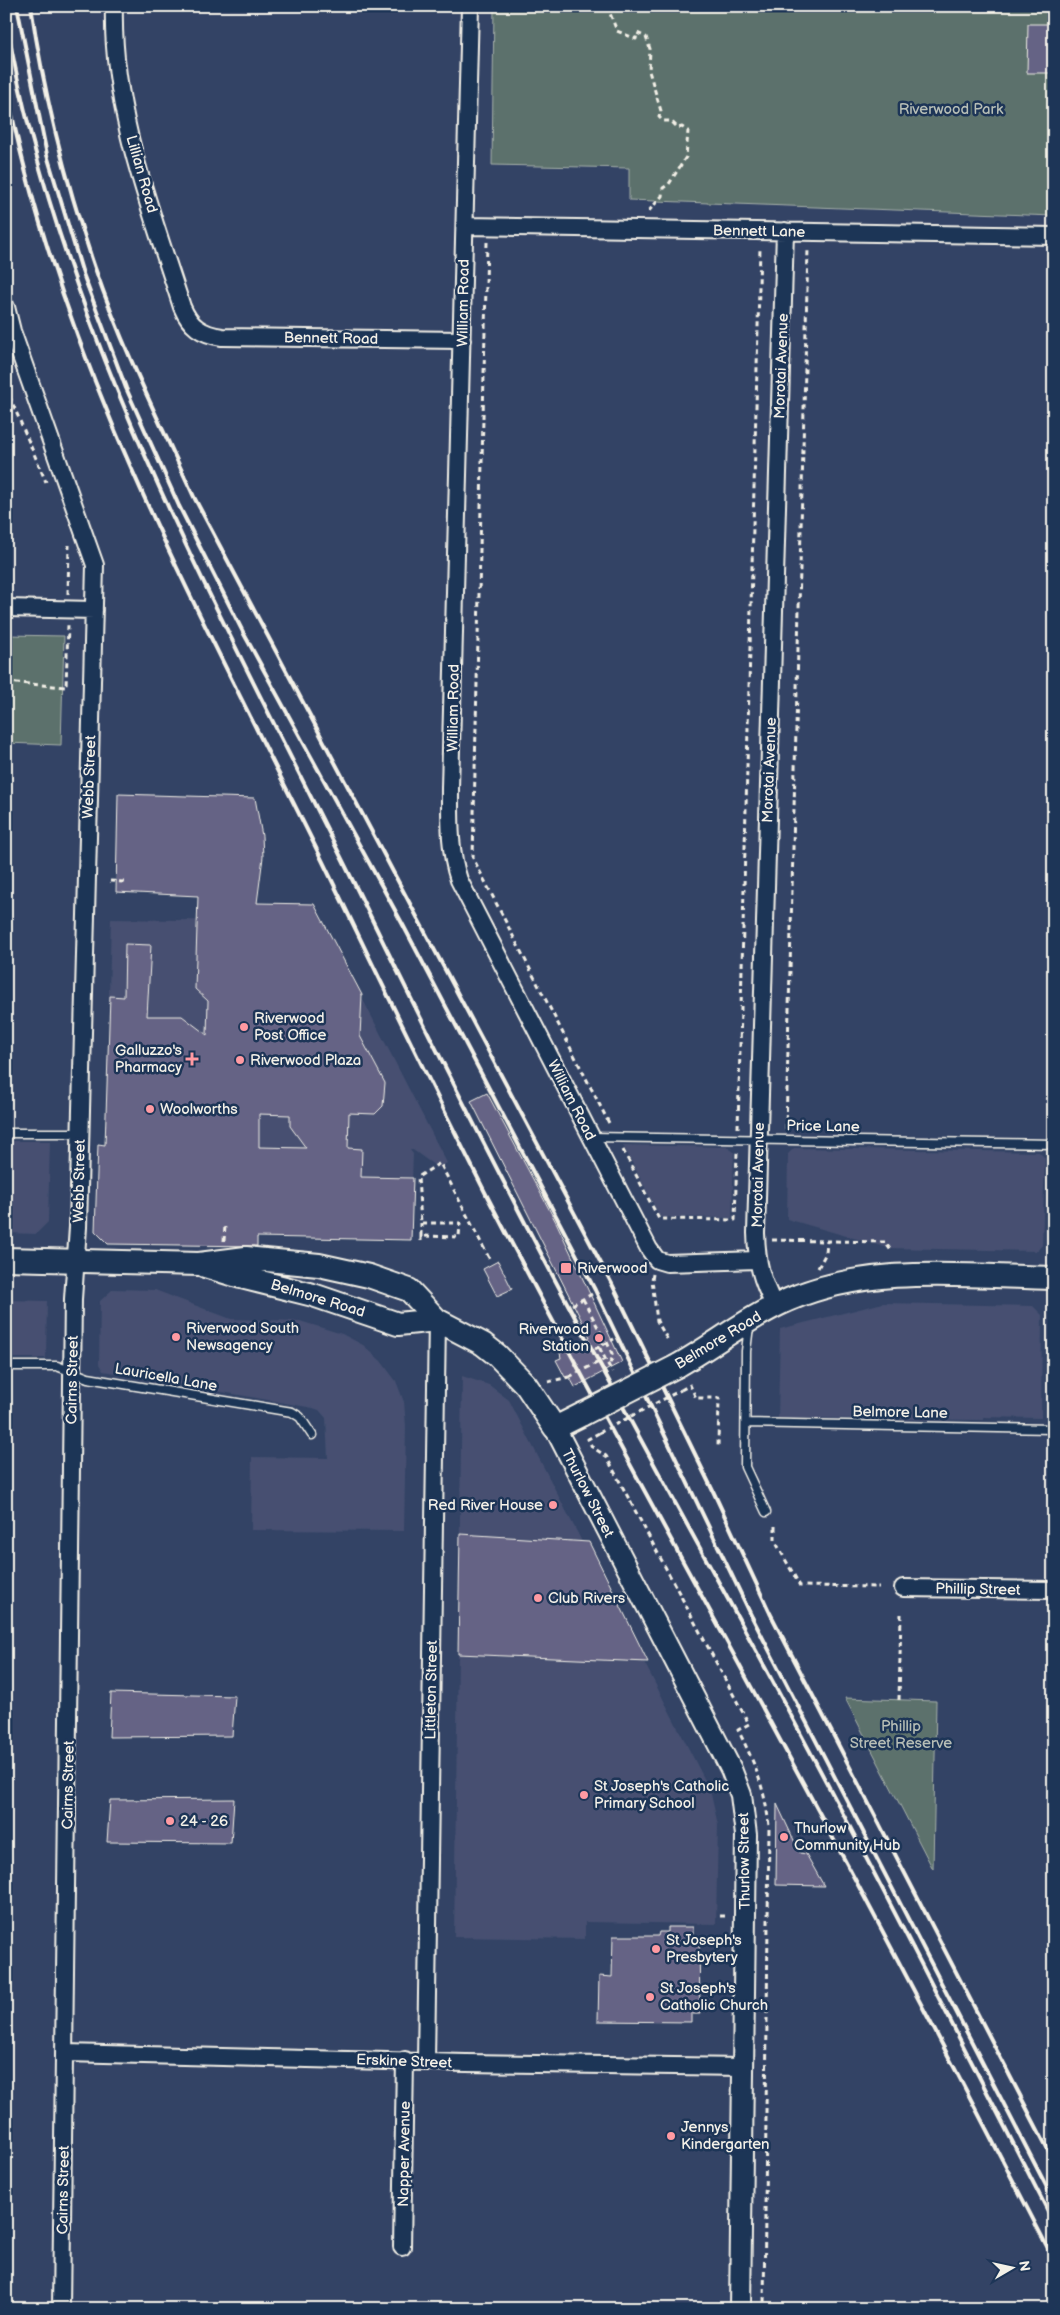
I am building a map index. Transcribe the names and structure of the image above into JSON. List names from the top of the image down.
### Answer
{
  "streets": {
    "main road": ["Belmore Road"],
    "street": [
      "Lillian Road",
      "Bennett Lane",
      "William Road",
      "Bennett Road",
      "Morotai Avenue",
      "Webb Street",
      "Cairns Street",
      "Thurlow Street",
      "Phillip Street",
      "Littleton Street",
      "Erskine Street",
      "Napper Avenue"
    ],
    "lane": ["Price Lane", "Lauricella Lane", "Belmore Lane"]
  },
  "crossings": [
    ["Lillian Road", "Bennett Road"],
    ["Bennett Lane", "William Road"],
    ["Bennett Lane", "Morotai Avenue"],
    ["William Road", "Bennett Road"],
    ["William Road", "Price Lane"],
    ["Morotai Avenue", "Price Lane"],
    ["Morotai Avenue", "Belmore Road"],
    ["Webb Street", "Belmore Road"],
    ["Webb Street", "Cairns Street"],
    ["Belmore Road", "Cairns Street"],
    ["Belmore Road", "Thurlow Street"],
    ["Belmore Road", "Littleton Street"],
    ["Lauricella Lane", "Cairns Street"],
    ["Cairns Street", "Erskine Street"],
    ["Thurlow Street", "Erskine Street"],
    ["Littleton Street", "Erskine Street"],
    ["Erskine Street", "Napper Avenue"]
  ],
  "parks": ["Riverwood Park", "Phillip Street Reserve"],
  "places": {
    "other": [
      "Riverwood Post Office",
      "Riverwood Plaza",
      "Woolworths",
      "Riverwood South Newsagency",
      "Riverwood Station",
      "Red River House",
      "Club Rivers",
      "St Joseph's Catholic Primary School",
      "24 - 26",
      "Thurlow Community Hub",
      "St Joseph's Presbytery",
      "St Joseph's Catholic Church",
      "Jennys Kindergarten"
    ],
    "health": ["Galluzzo's Pharmacy"],
    "transit": ["Riverwood"]
  },
  "north": "right"
}
